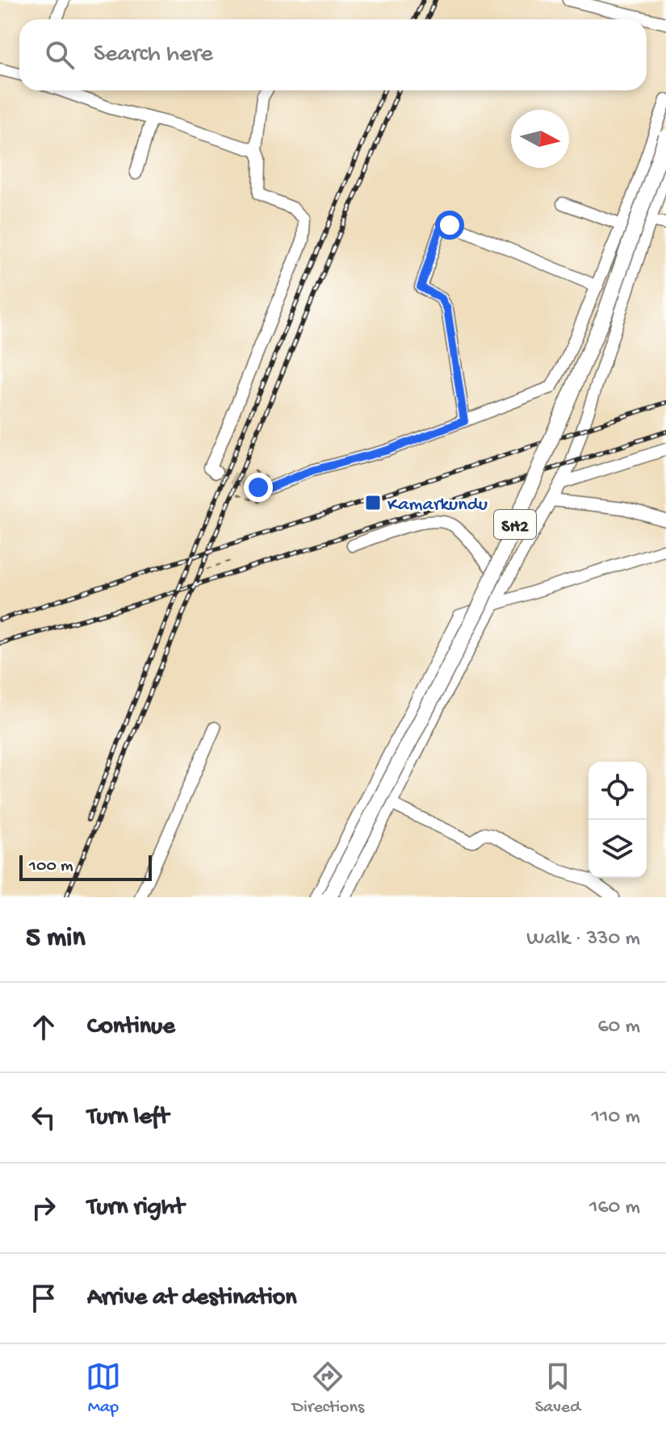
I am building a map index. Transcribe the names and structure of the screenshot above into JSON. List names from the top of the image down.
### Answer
{
  "streets": {
    "main road": ["SH2"]
  },
  "places": {
    "transit": ["Kamarkundu"]
  },
  "scale_bar": "100 m",
  "north": "right",
  "page": {
    "search": "Search here",
    "scale": "100 m",
    "heading": ["5 min", "Walk · 330 m"],
    "list": [
      ["Continue", "60 m"],
      ["Turn left", "110 m"],
      ["Turn right", "160 m"],
      "Arrive at destination"
    ],
    "nav": ["Map", "Directions", "Saved"]
  }
}
